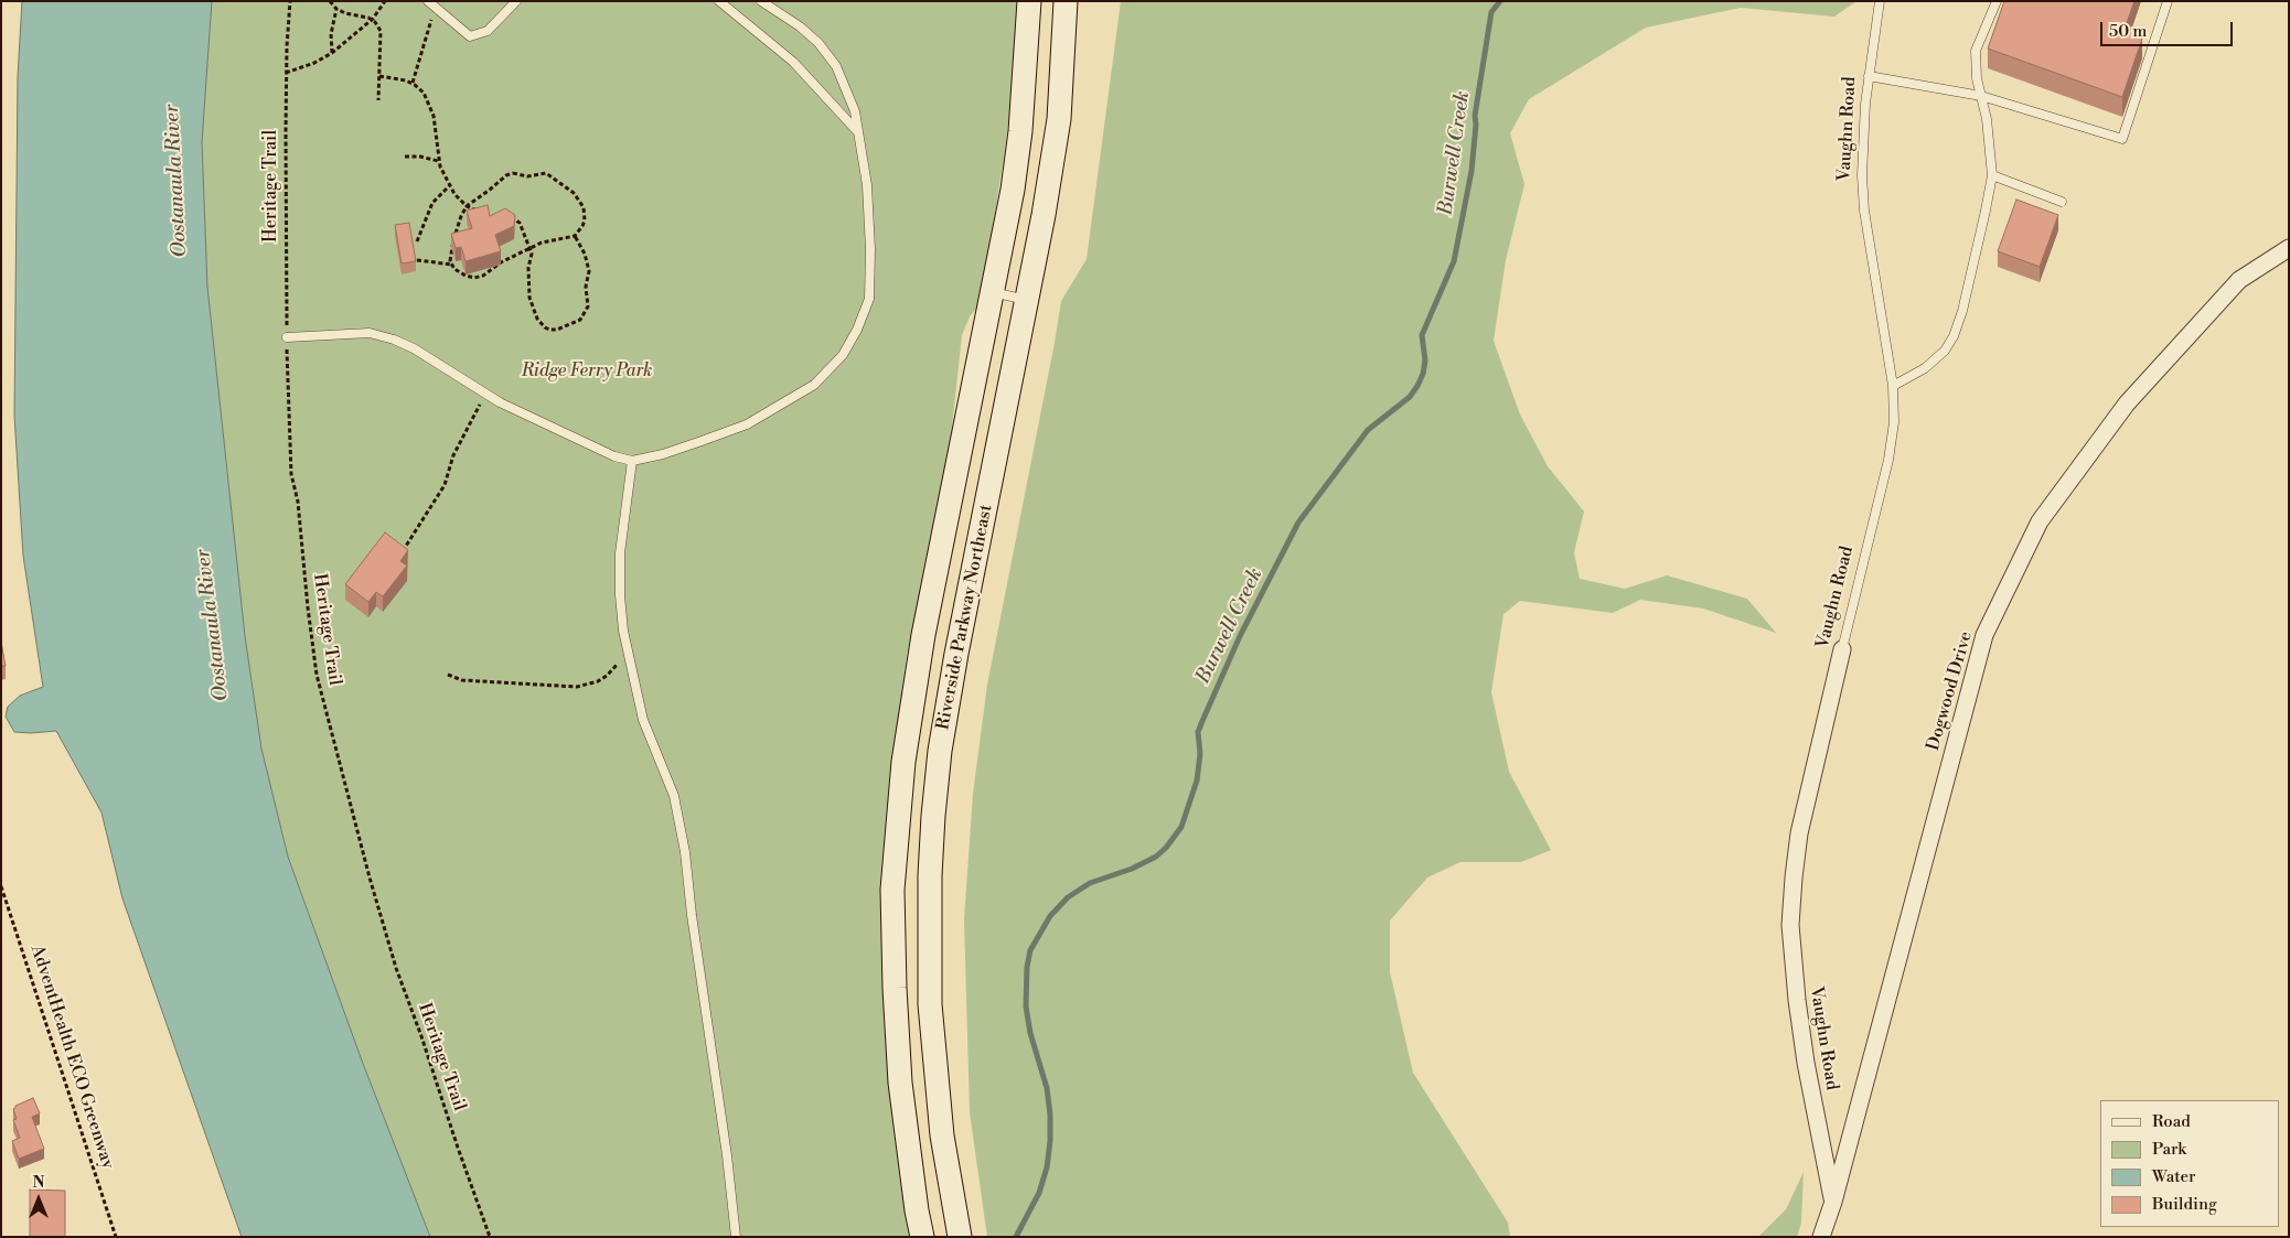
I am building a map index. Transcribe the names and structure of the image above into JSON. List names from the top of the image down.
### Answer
{
  "streets": {
    "main road": ["Riverside Parkway Northeast"],
    "street": ["Vaughn Road", "Dogwood Drive"],
    "path": ["Heritage Trail", "AdventHealth ECO Greenway"]
  },
  "crossings": [
    ["Vaughn Road", "Dogwood Drive"]
  ],
  "water": ["Burwell Creek", "Oostanaula River"],
  "parks": ["Ridge Ferry Park"],
  "legend": [
    "Road",
    "Park",
    "Water",
    "Building"
  ],
  "scale_bar": "50 m",
  "north": "top"
}
